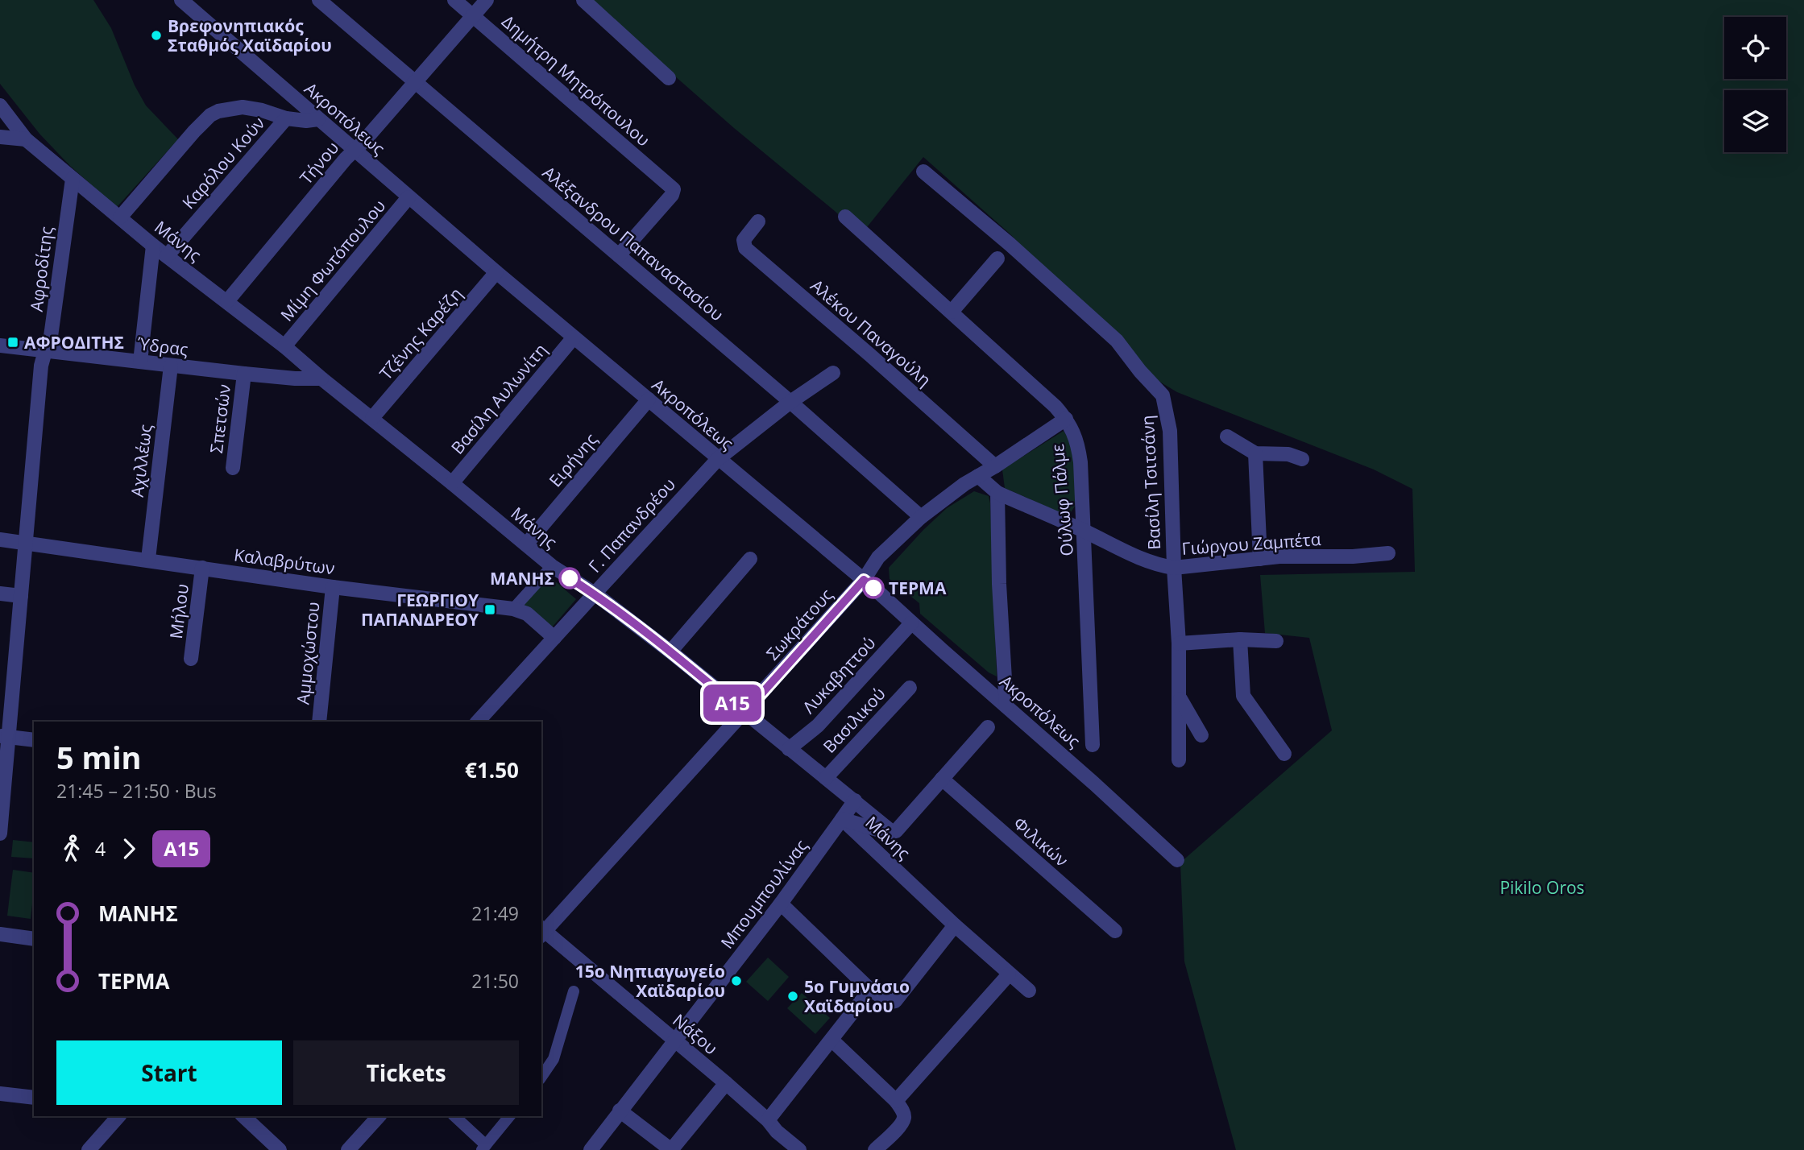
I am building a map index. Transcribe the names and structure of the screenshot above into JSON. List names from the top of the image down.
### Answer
{
  "streets": {
    "street": [
      "Δημήτρη Μητρόπουλου",
      "Ακροπόλεως",
      "Καρόλου Κούν",
      "Τήνου",
      "Μάνης",
      "Αλέξανδρου Παπαναστασίου",
      "Μίμη Φωτόπουλου",
      "Αφροδίτης",
      "Αλέκου Παναγούλη",
      "Τζένης Καρέζη",
      "Ύδρας",
      "Βασίλη Αυλωνίτη",
      "Σπετσών",
      "Ειρήνης",
      "Αχιλλέως",
      "Βασίλη Τσιτσάνη",
      "Ούλωφ Πάλμε",
      "Γ. Παπανδρέου",
      "Γιώργου Ζαμπέτα",
      "Καλαβρύτων",
      "Μήλου",
      "Σωκράτους",
      "Αμμοχώστου",
      "Λυκαβηττού",
      "Βασιλικού",
      "Φιλικών",
      "Μπουμπουλίνας",
      "Νάξου"
    ]
  },
  "crossings": [
    ["Δημήτρη Μητρόπουλου", "Τήνου"],
    ["Δημήτρη Μητρόπουλου", "Αλέξανδρου Παπαναστασίου"],
    ["Ακροπόλεως", "Τήνου"],
    ["Ακροπόλεως", "Μίμη Φωτόπουλου"],
    ["Ακροπόλεως", "Τζένης Καρέζη"],
    ["Ακροπόλεως", "Βασίλη Αυλωνίτη"],
    ["Ακροπόλεως", "Ειρήνης"],
    ["Ακροπόλεως", "Γ. Παπανδρέου"],
    ["Ακροπόλεως", "Σωκράτους"],
    ["Ακροπόλεως", "Λυκαβηττού"],
    ["Καρόλου Κούν", "Μάνης"],
    ["Τήνου", "Μάνης"],
    ["Τήνου", "Αλέξανδρου Παπαναστασίου"],
    ["Μάνης", "Μίμη Φωτόπουλου"],
    ["Μάνης", "Αφροδίτης"],
    ["Μάνης", "Τζένης Καρέζη"],
    ["Μάνης", "Ύδρας"],
    ["Μάνης", "Βασίλη Αυλωνίτη"],
    ["Μάνης", "Ειρήνης"],
    ["Μάνης", "Γ. Παπανδρέου"],
    ["Μάνης", "Σωκράτους"],
    ["Μάνης", "Λυκαβηττού"],
    ["Μάνης", "Βασιλικού"],
    ["Μάνης", "Μπουμπουλίνας"],
    ["Αλέξανδρου Παπαναστασίου", "Γ. Παπανδρέου"],
    ["Αλέξανδρου Παπαναστασίου", "Σωκράτους"],
    ["Αφροδίτης", "Ύδρας"],
    ["Αφροδίτης", "Καλαβρύτων"],
    ["Αλέκου Παναγούλη", "Σωκράτους"],
    ["Ύδρας", "Σπετσών"],
    ["Ύδρας", "Αχιλλέως"],
    ["Αχιλλέως", "Καλαβρύτων"],
    ["Βασίλη Τσιτσάνη", "Γιώργου Ζαμπέτα"],
    ["Ούλωφ Πάλμε", "Γιώργου Ζαμπέτα"],
    ["Ούλωφ Πάλμε", "Σωκράτους"],
    ["Γ. Παπανδρέου", "Καλαβρύτων"],
    ["Καλαβρύτων", "Μήλου"],
    ["Καλαβρύτων", "Αμμοχώστου"],
    ["Σωκράτους", "Νάξου"],
    ["Μπουμπουλίνας", "Νάξου"]
  ],
  "parks": ["Pikilo Oros"],
  "places": {
    "other": [
      "Βρεφονηπιακός Σταθμός Χαϊδαρίου",
      "ΜΑΝΗΣ",
      "ΤΕΡΜΑ",
      "15ο Νηπιαγωγείο Χαϊδαρίου",
      "5ο Γυμνάσιο Χαϊδαρίου"
    ],
    "transit": ["ΑΦΡΟΔΙΤΗΣ", "ΓΕΩΡΓΙΟΥ ΠΑΠΑΝΔΡΕΟΥ"]
  },
  "lines": ["bus line Α15"],
  "page": {
    "on_map": "Α15",
    "heading": ["5 min", "21:45 – 21:50 · Bus", "€1.50"],
    "legs": ["4", "Α15"],
    "list": [
      {
        "name": "ΜΑΝΗΣ",
        "value": "21:49"
      },
      {
        "name": "ΤΕΡΜΑ",
        "value": "21:50"
      }
    ],
    "buttons": ["Start", "Tickets"]
  }
}
